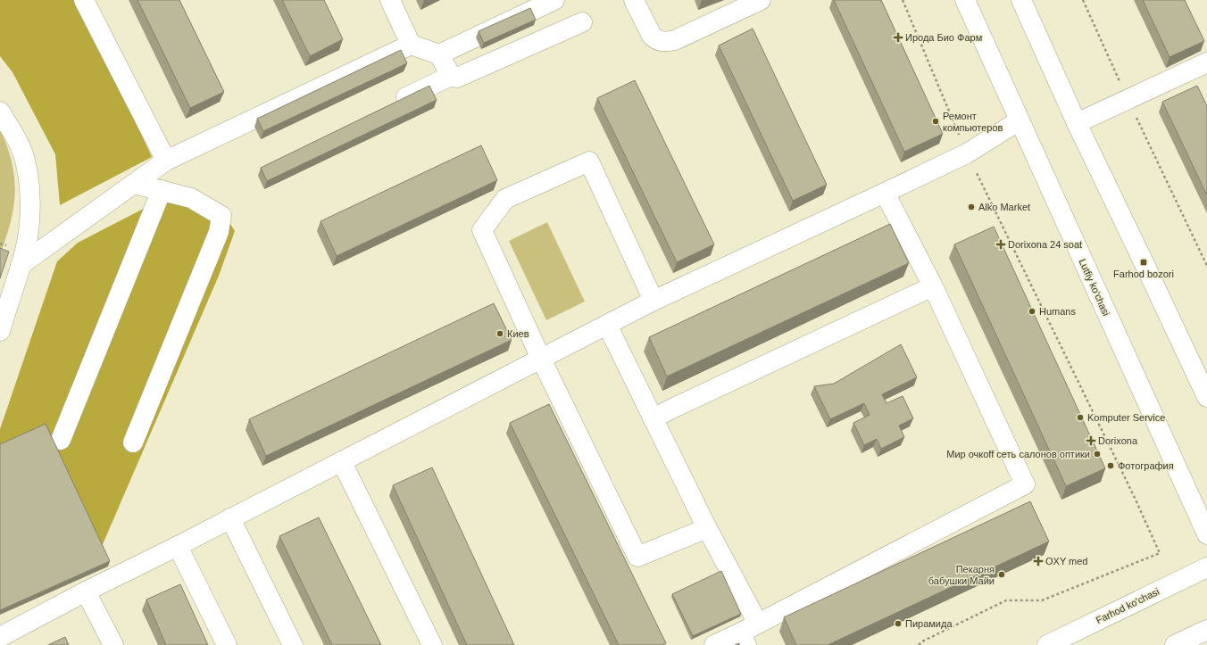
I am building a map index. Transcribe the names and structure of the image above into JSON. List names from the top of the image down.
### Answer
{
  "streets": {
    "main road": ["Lutfiy ko'chasi", "Farhod ko'chasi"]
  },
  "places": {
    "health": [
      "Ирода Био Фарм",
      "Dorixona 24 soat",
      "Dorixona",
      "OXY med"
    ],
    "other": [
      "Ремонт компьютеров",
      "Alko Market",
      "Humans",
      "Киев",
      "Komputer Service",
      "Мир очкоff сеть салонов оптики",
      "Фотография",
      "Пекарня бабушки Майи",
      "Пирамида"
    ],
    "transit": ["Farhod bozori"]
  }
}
